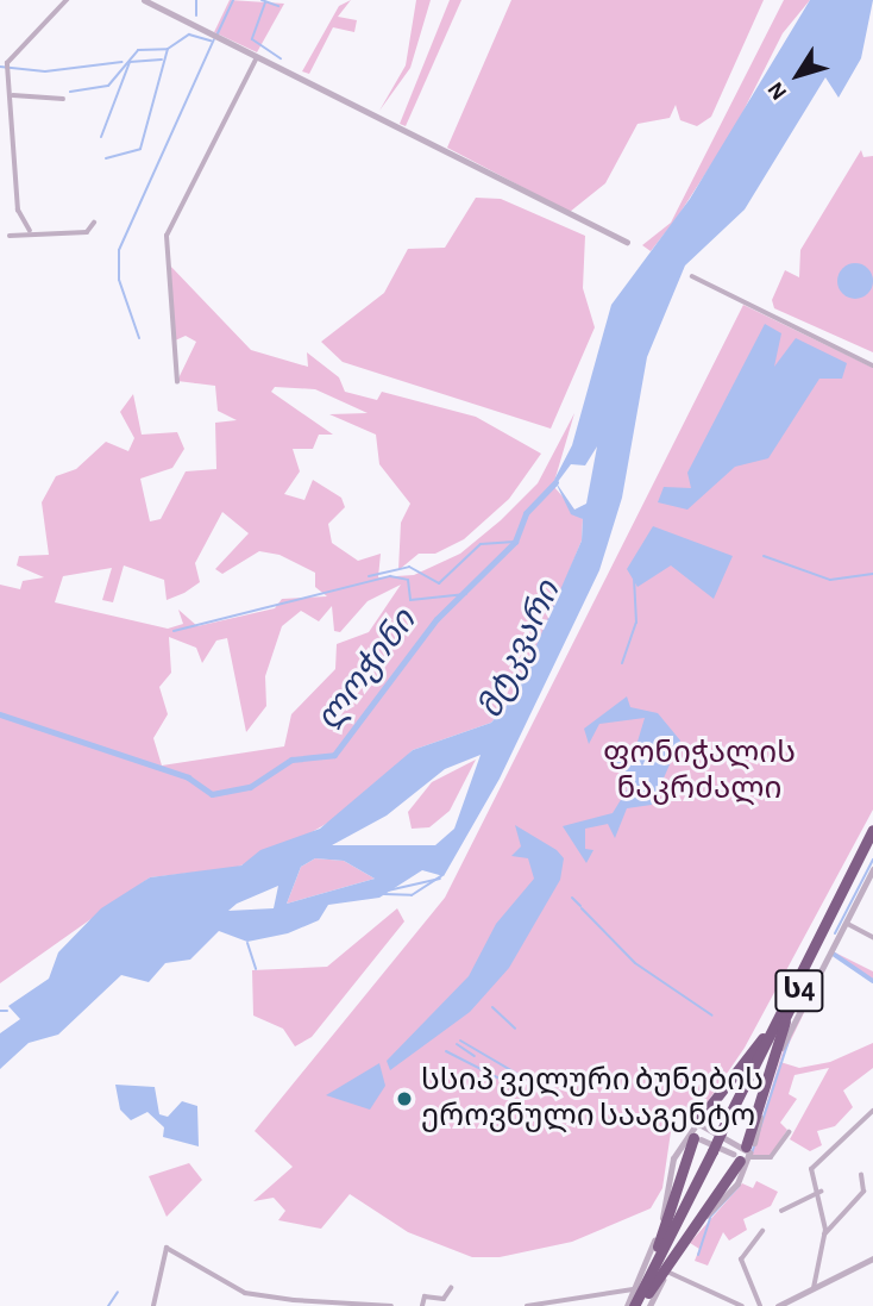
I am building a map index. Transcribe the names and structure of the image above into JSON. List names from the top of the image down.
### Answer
{
  "streets": {
    "highway": ["ს4"]
  },
  "water": ["მტკვარი", "ლოჭინი"],
  "parks": ["ფონიჭალის ნაკრძალი"],
  "places": ["სსიპ ველური ბუნების ეროვნული სააგენტო"],
  "north": "bottom left"
}
